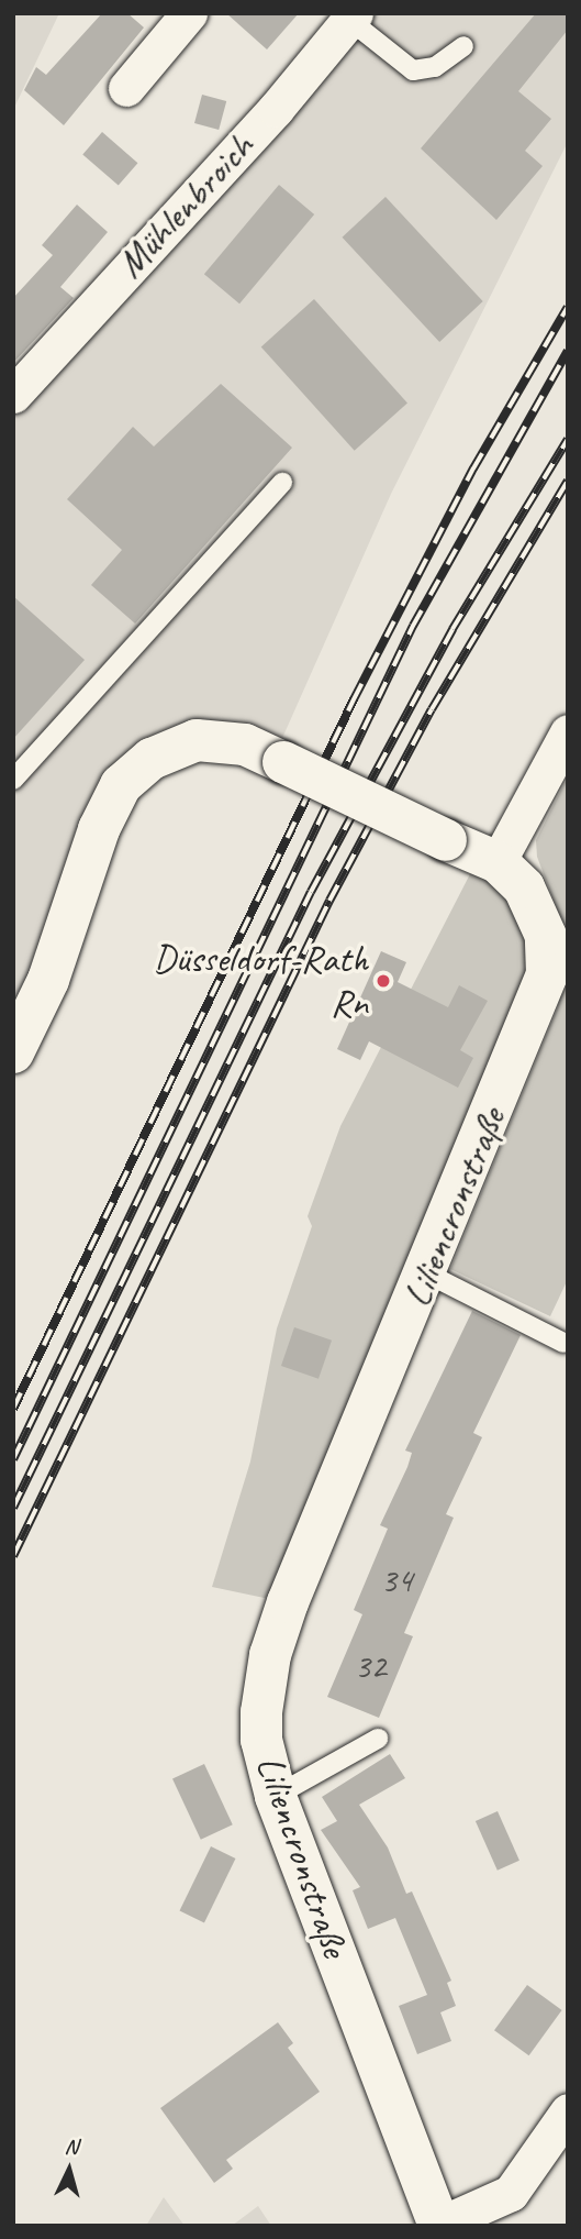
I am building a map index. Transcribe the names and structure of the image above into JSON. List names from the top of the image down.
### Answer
{
  "streets": {
    "main road": ["Liliencronstraße"],
    "street": ["Mühlenbroich"]
  },
  "places": ["Düsseldorf-Rath Rn"],
  "house_numbers": ["34", "32"],
  "north": "top"
}
